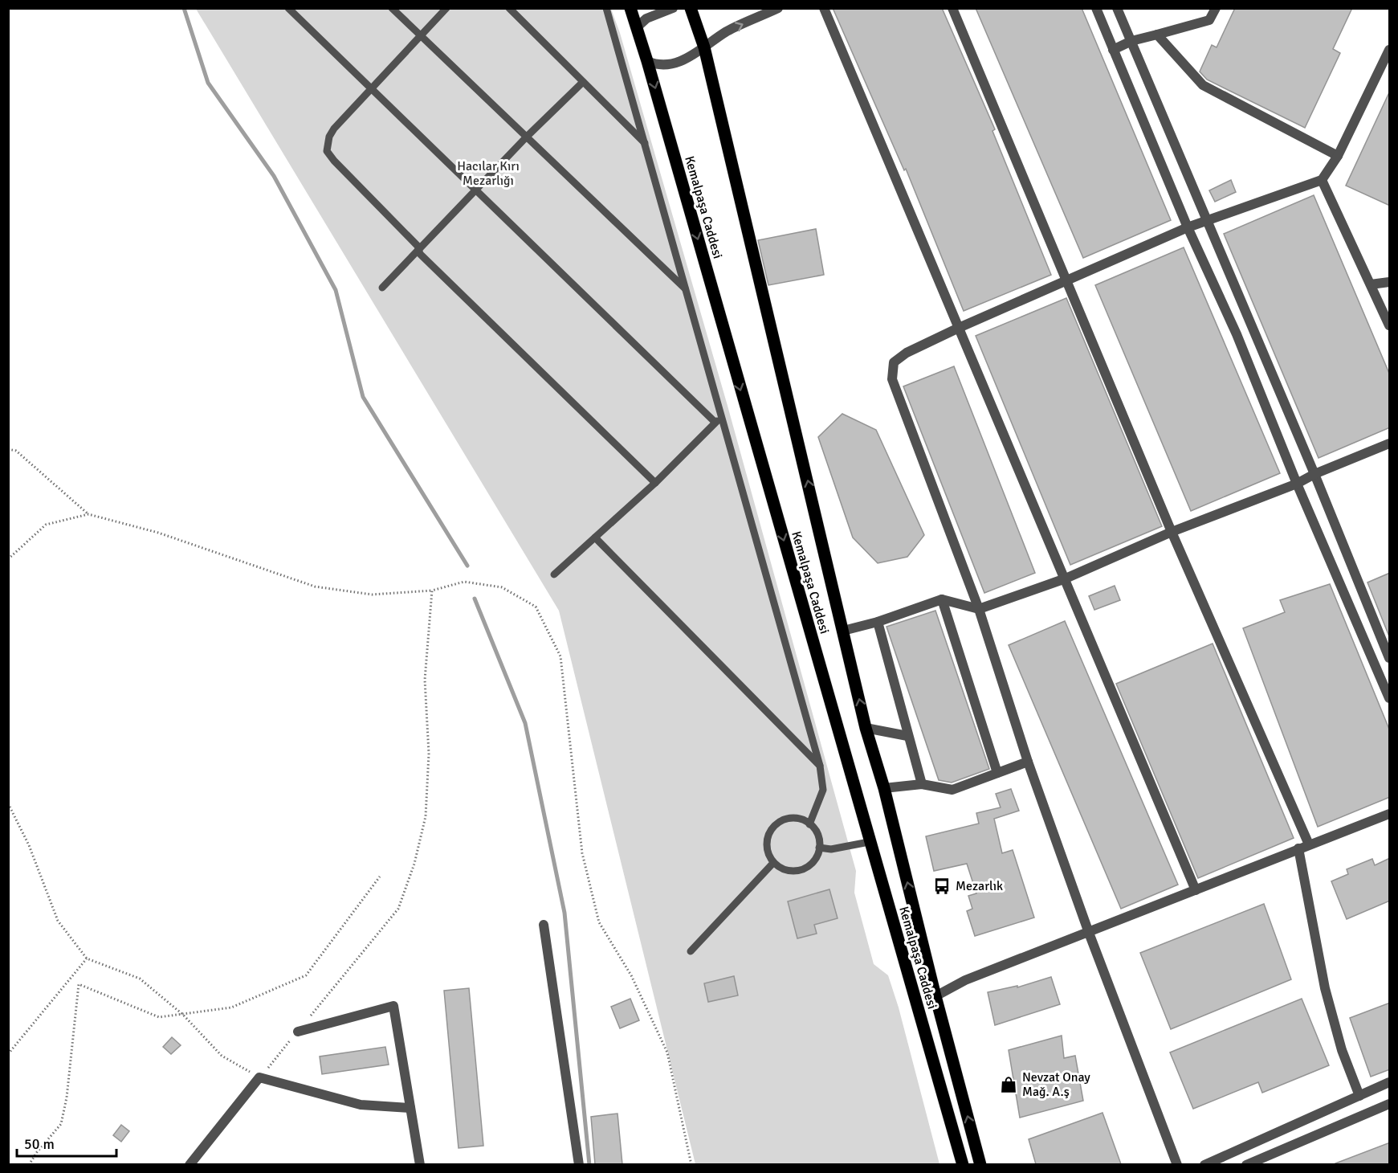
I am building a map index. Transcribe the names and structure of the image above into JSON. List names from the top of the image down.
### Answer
{
  "streets": {
    "main road": ["Kemalpaşa Caddesi"]
  },
  "parks": ["Hacılar Kırı Mezarlığı"],
  "places": {
    "bus stop": ["Mezarlık"],
    "shop": ["Nevzat Onay Mağ. A.ş"]
  },
  "scale_bar": "50 m"
}
